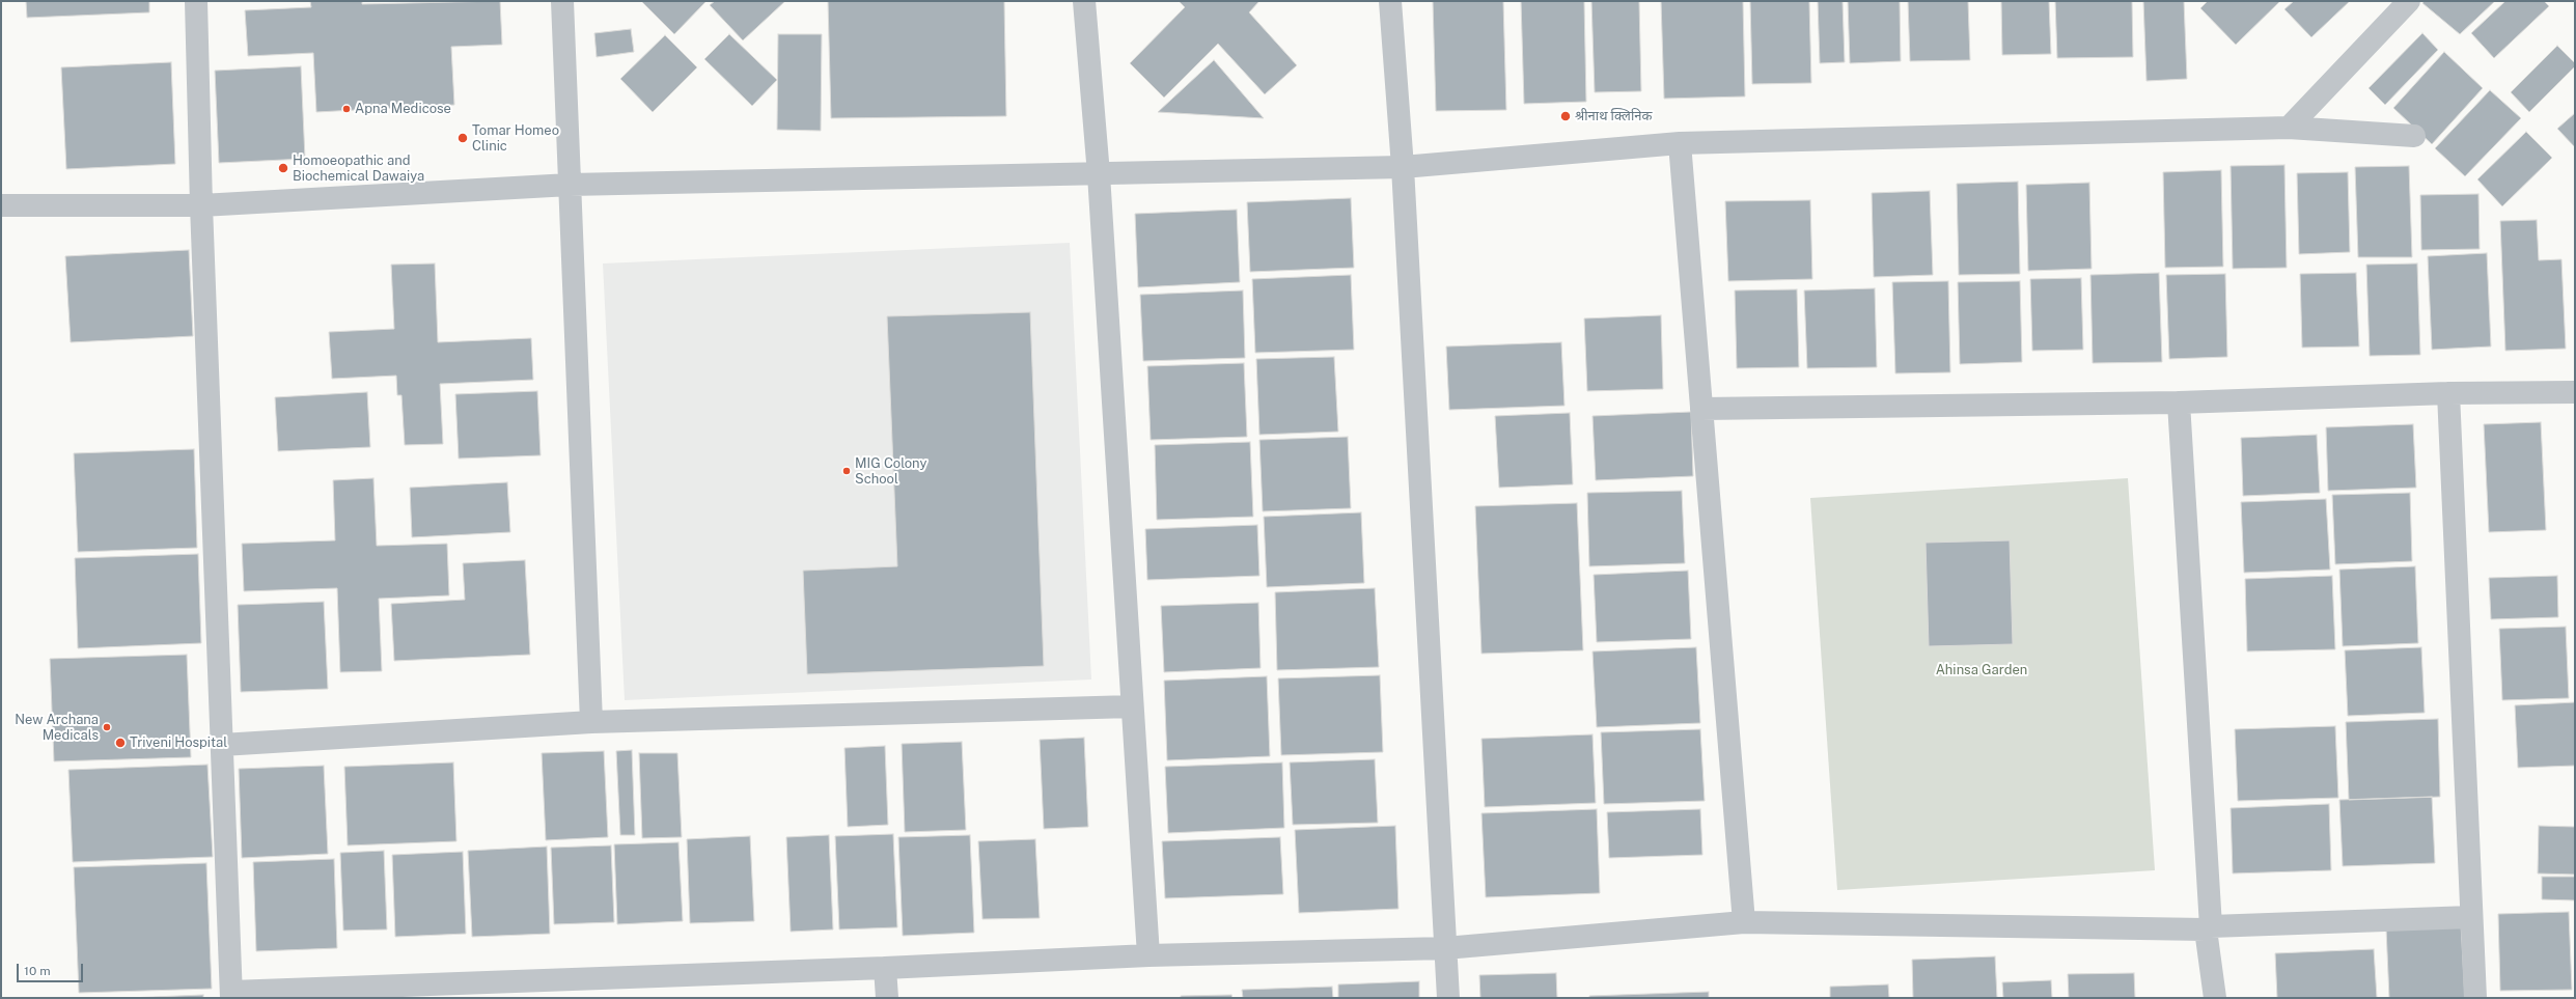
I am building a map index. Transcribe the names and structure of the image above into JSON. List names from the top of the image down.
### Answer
{
  "parks": ["Ahinsa Garden"],
  "places": [
    "Apna Medicose",
    "श्रीनाथ क्लिनिक",
    "Tomar Homeo Clinic",
    "Homoeopathic and Biochemical Dawaiya",
    "MIG Colony School",
    "New Archana Medicals",
    "Triveni Hospital"
  ],
  "scale_bar": "10 m"
}
